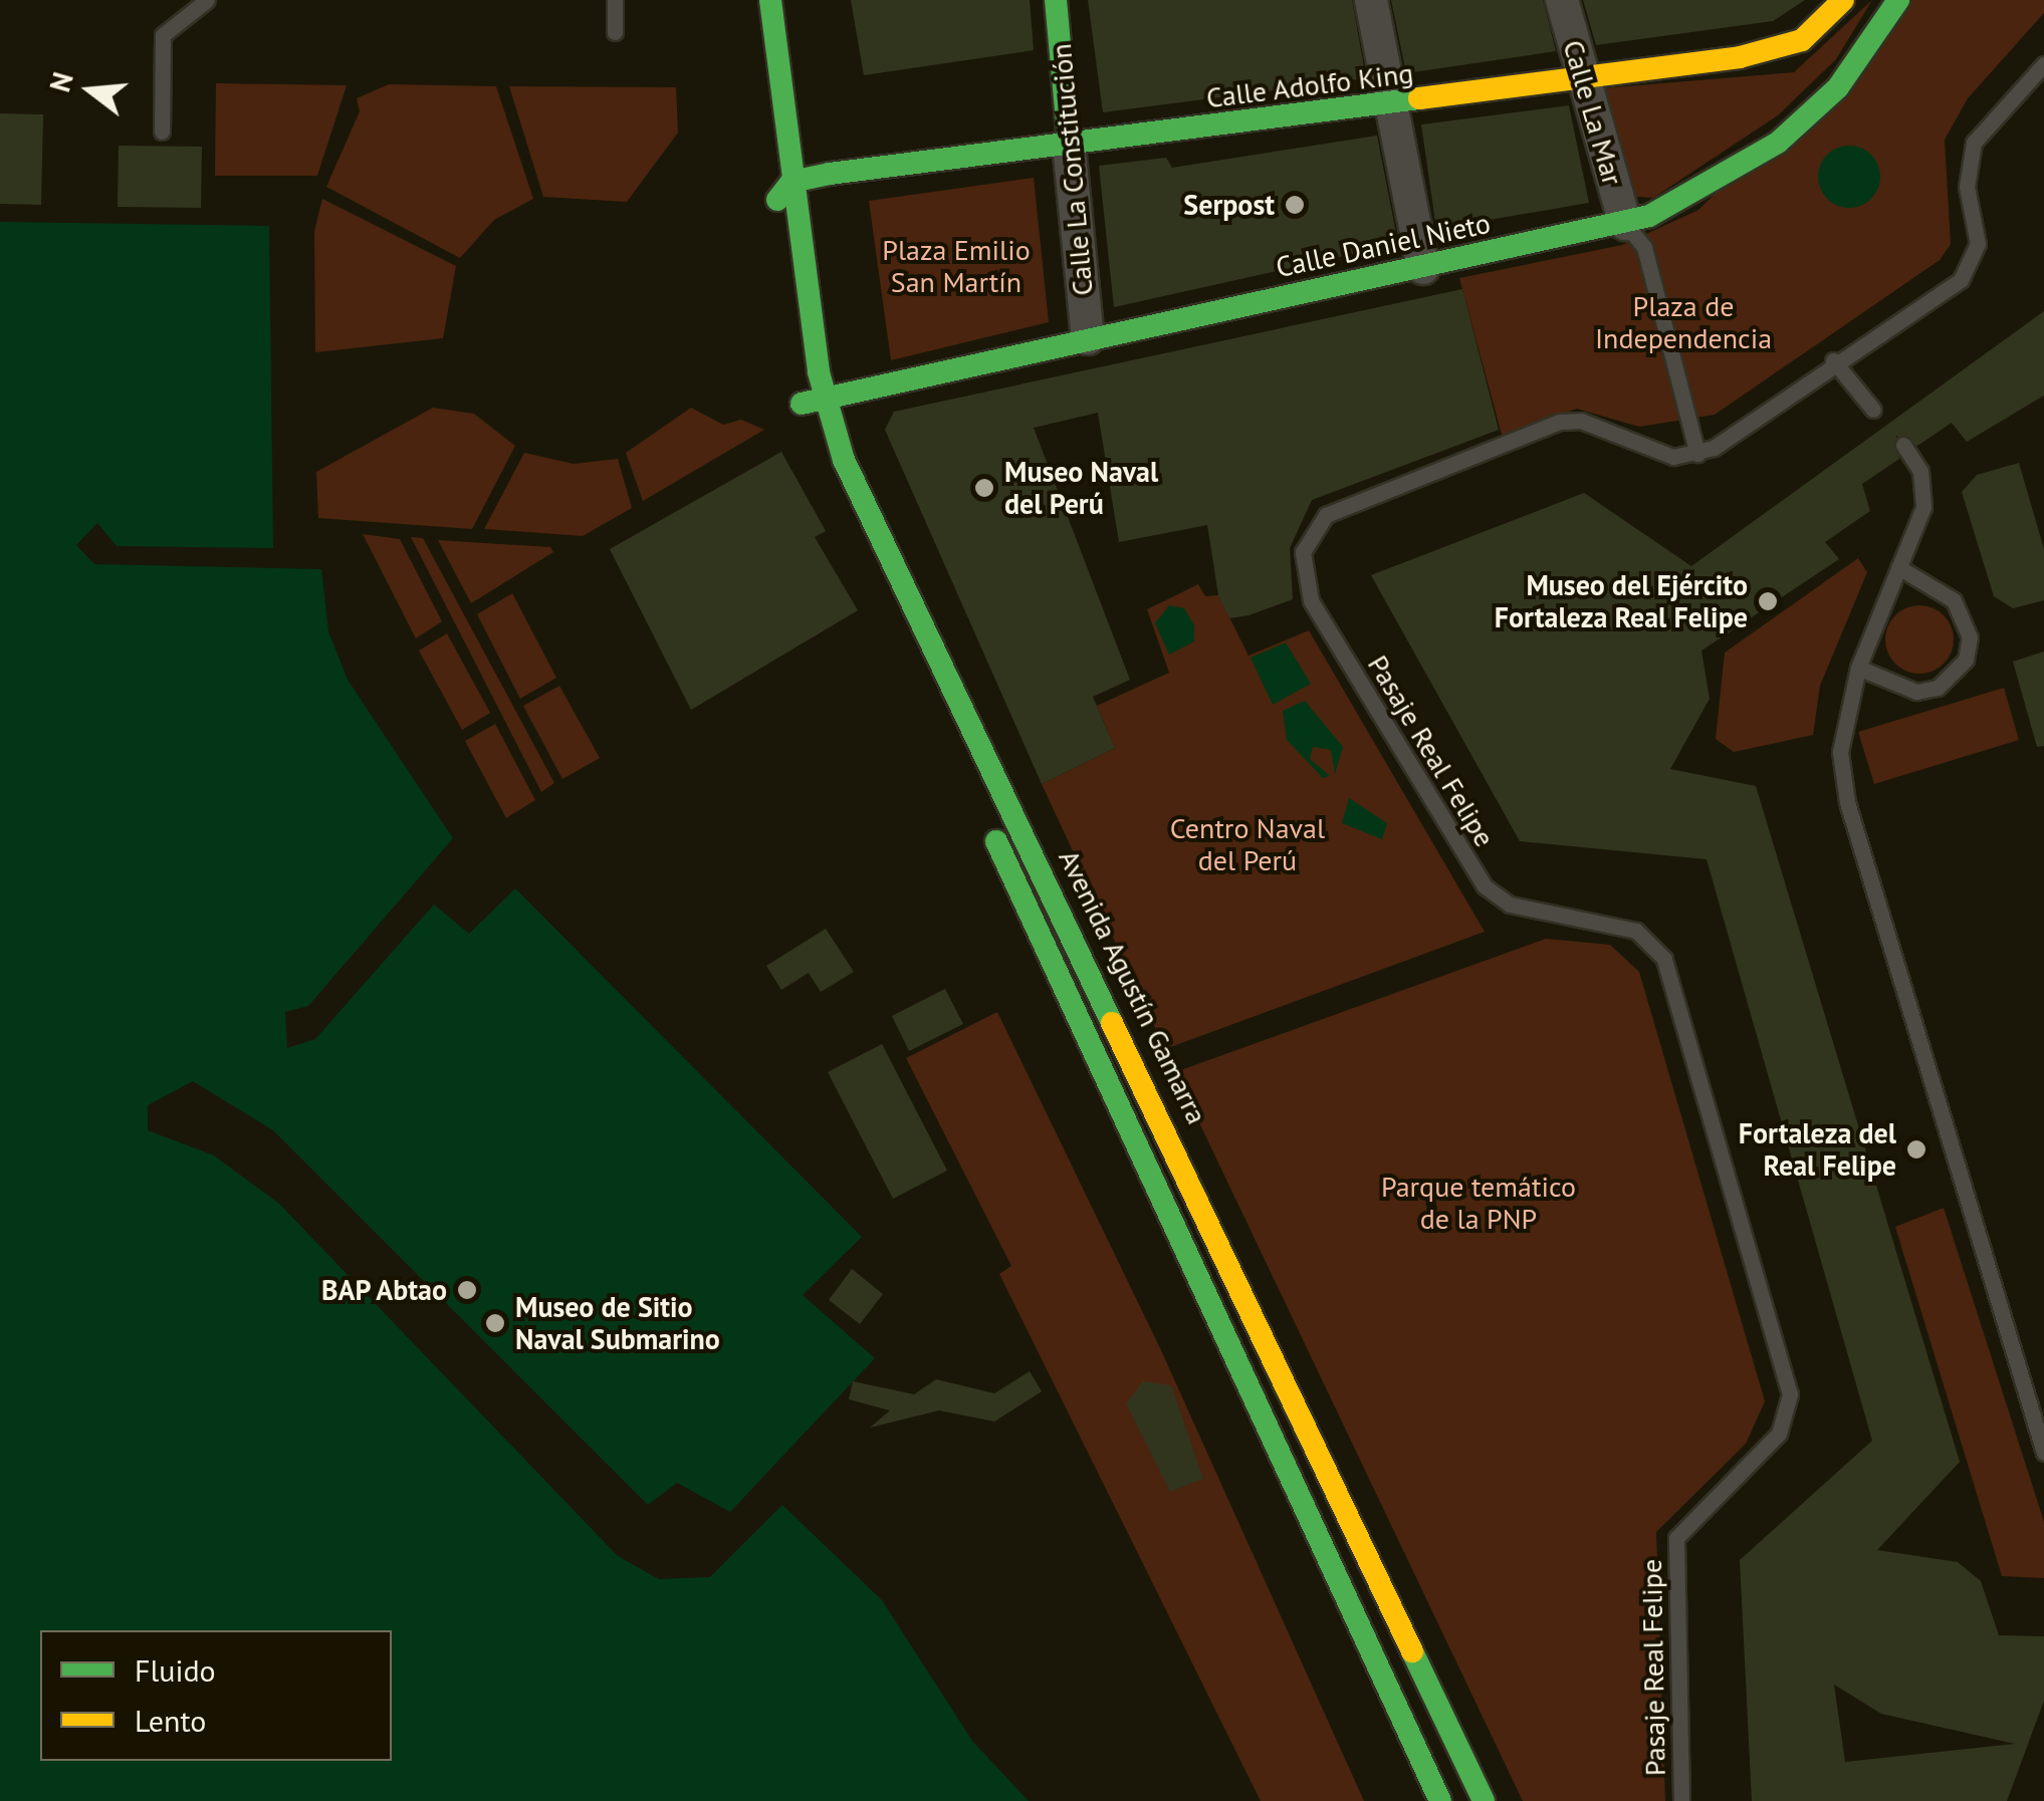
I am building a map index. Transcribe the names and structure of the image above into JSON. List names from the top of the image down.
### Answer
{
  "streets": {
    "main road": [
      "Calle Adolfo King",
      "Calle La Constitución",
      "Calle Daniel Nieto",
      "Avenida Agustín Gamarra"
    ],
    "street": ["Calle La Mar"],
    "lane": ["Pasaje Real Felipe"]
  },
  "crossings": [
    ["Calle Adolfo King", "Calle La Mar"],
    ["Calle Adolfo King", "Calle La Constitución"],
    ["Calle Adolfo King", "Avenida Agustín Gamarra"],
    ["Calle La Mar", "Calle Daniel Nieto"],
    ["Calle La Constitución", "Calle Daniel Nieto"],
    ["Calle Daniel Nieto", "Avenida Agustín Gamarra"]
  ],
  "parks": [
    "Plaza Emilio San Martín",
    "Plaza de Independencia",
    "Centro Naval del Perú",
    "Parque temático de la PNP"
  ],
  "places": [
    "Serpost",
    "Museo Naval del Perú",
    "Museo del Ejército Fortaleza Real Felipe",
    "Fortaleza del Real Felipe",
    "BAP Abtao",
    "Museo de Sitio Naval Submarino"
  ],
  "legend": ["Fluido", "Lento"],
  "north": "left"
}
